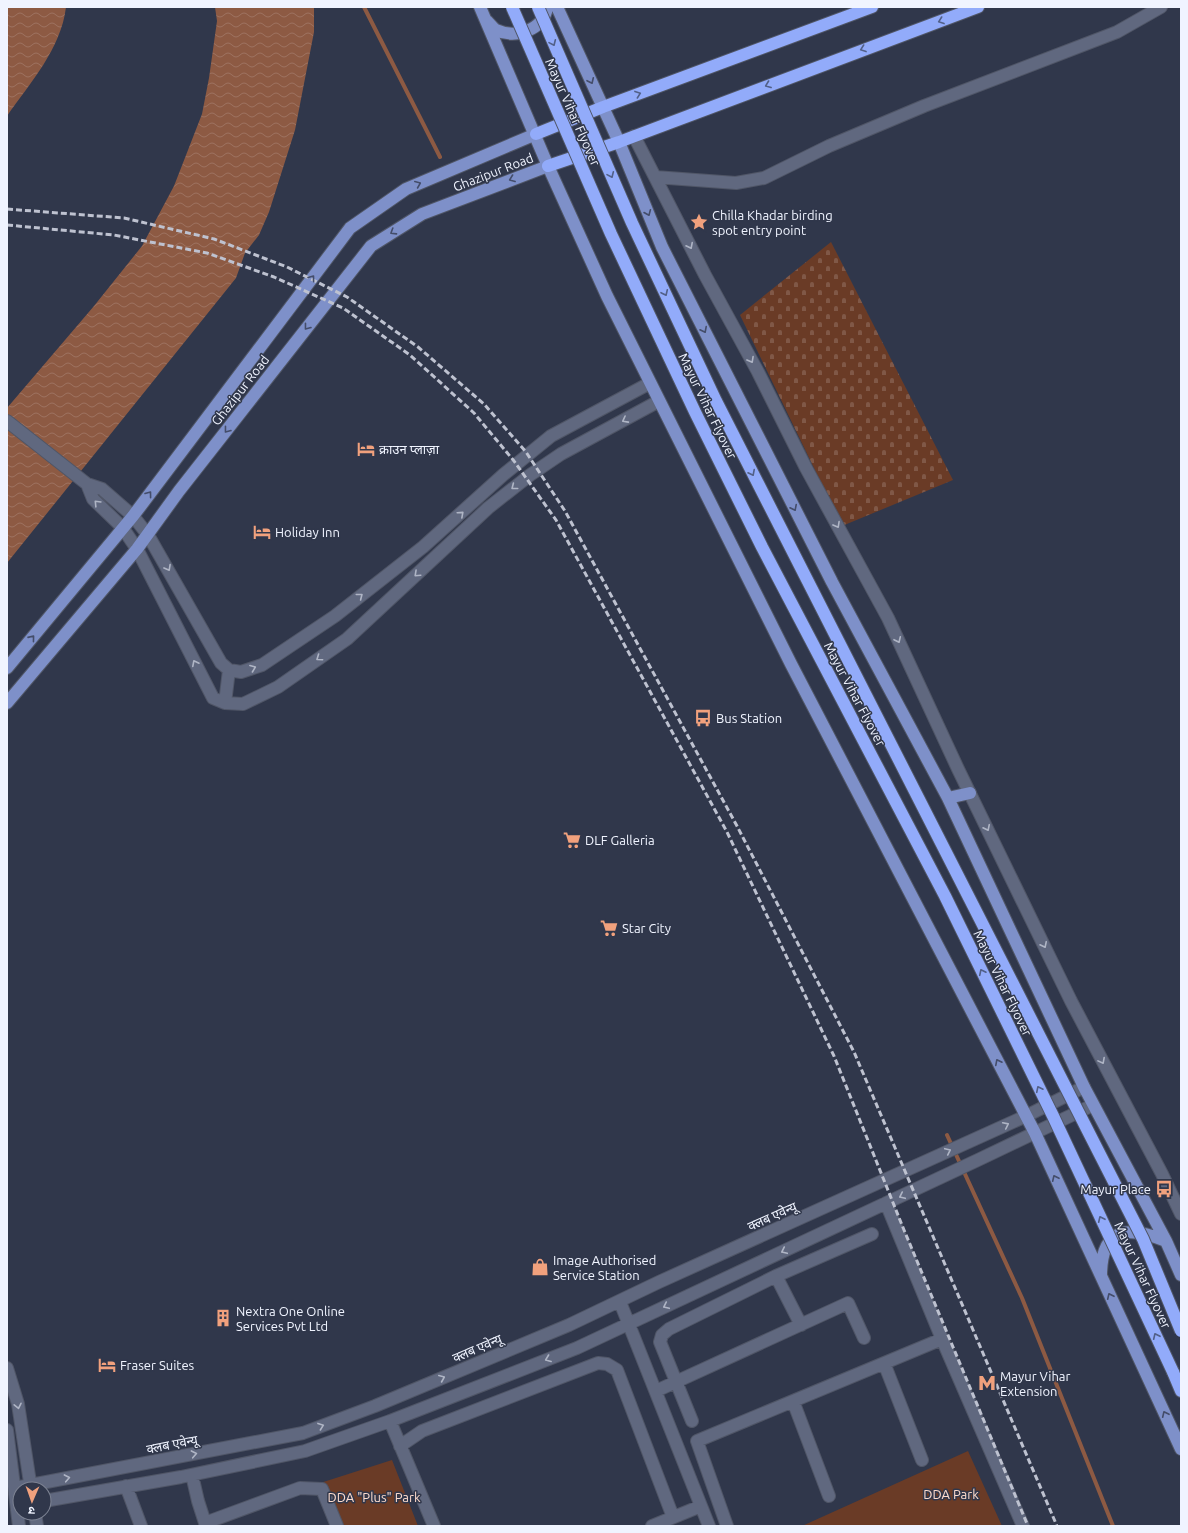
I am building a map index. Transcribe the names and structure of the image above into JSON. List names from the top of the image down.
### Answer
{
  "streets": {
    "highway": ["Mayur Vihar Flyover"],
    "main road": ["Ghazipur Road"],
    "street": ["क्लब एवेन्यू"]
  },
  "parks": ["DDA Park", "DDA \"Plus\" Park"],
  "places": {
    "place": ["Chilla Khadar birding spot entry point"],
    "hotel": ["क्राउन प्लाज़ा", "Holiday Inn", "Fraser Suites"],
    "bus stop": ["Bus Station", "Mayur Place"],
    "supermarket": ["DLF Galleria", "Star City"],
    "shop": ["Image Authorised Service Station"],
    "building": ["Nextra One Online Services Pvt Ltd"],
    "metro station": ["Mayur Vihar Extension"]
  },
  "north": "bottom"
}
